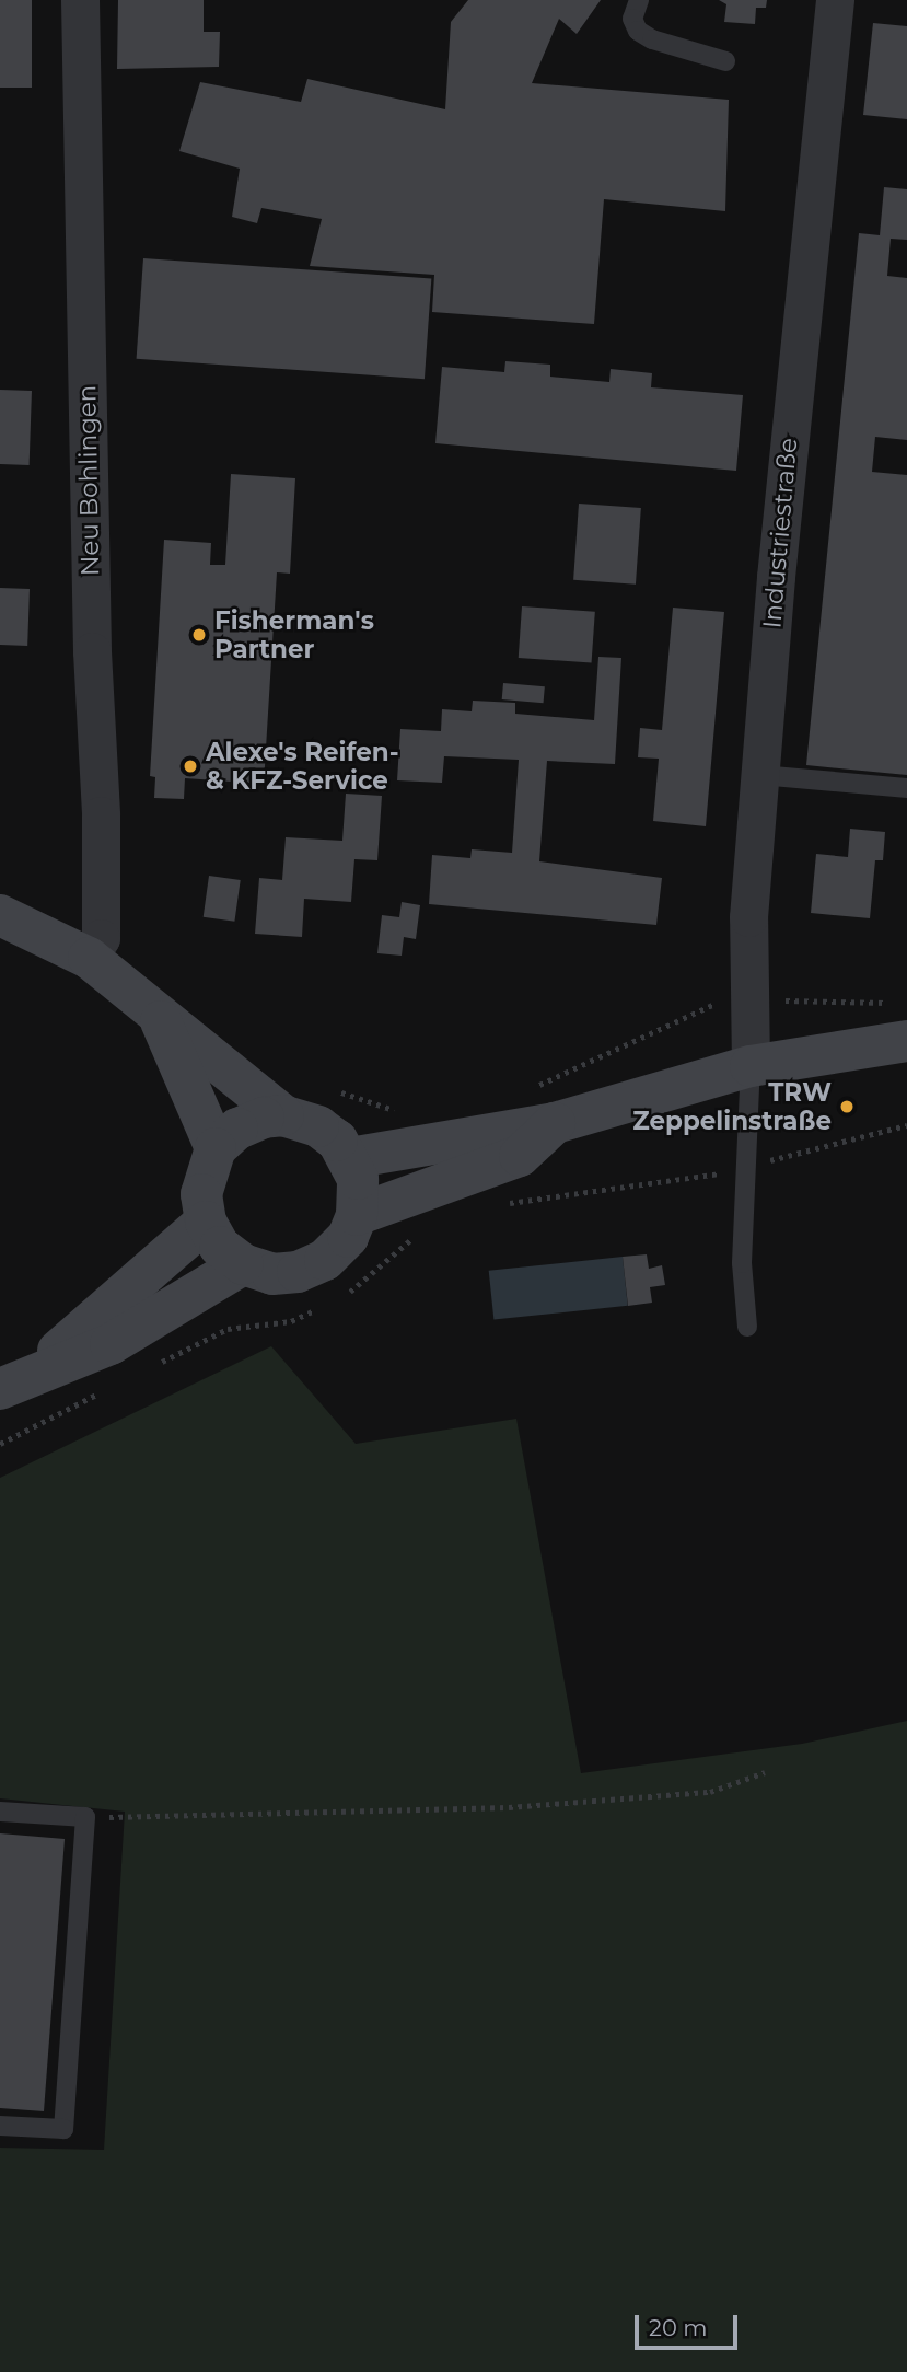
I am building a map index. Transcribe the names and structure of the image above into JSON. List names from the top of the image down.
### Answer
{
  "streets": {
    "street": ["Neu Bohlingen", "Industriestraße"]
  },
  "places": ["Fisherman's Partner", "Alexe's Reifen- & KFZ-Service", "TRW Zeppelinstraße"],
  "scale_bar": "20 m"
}
